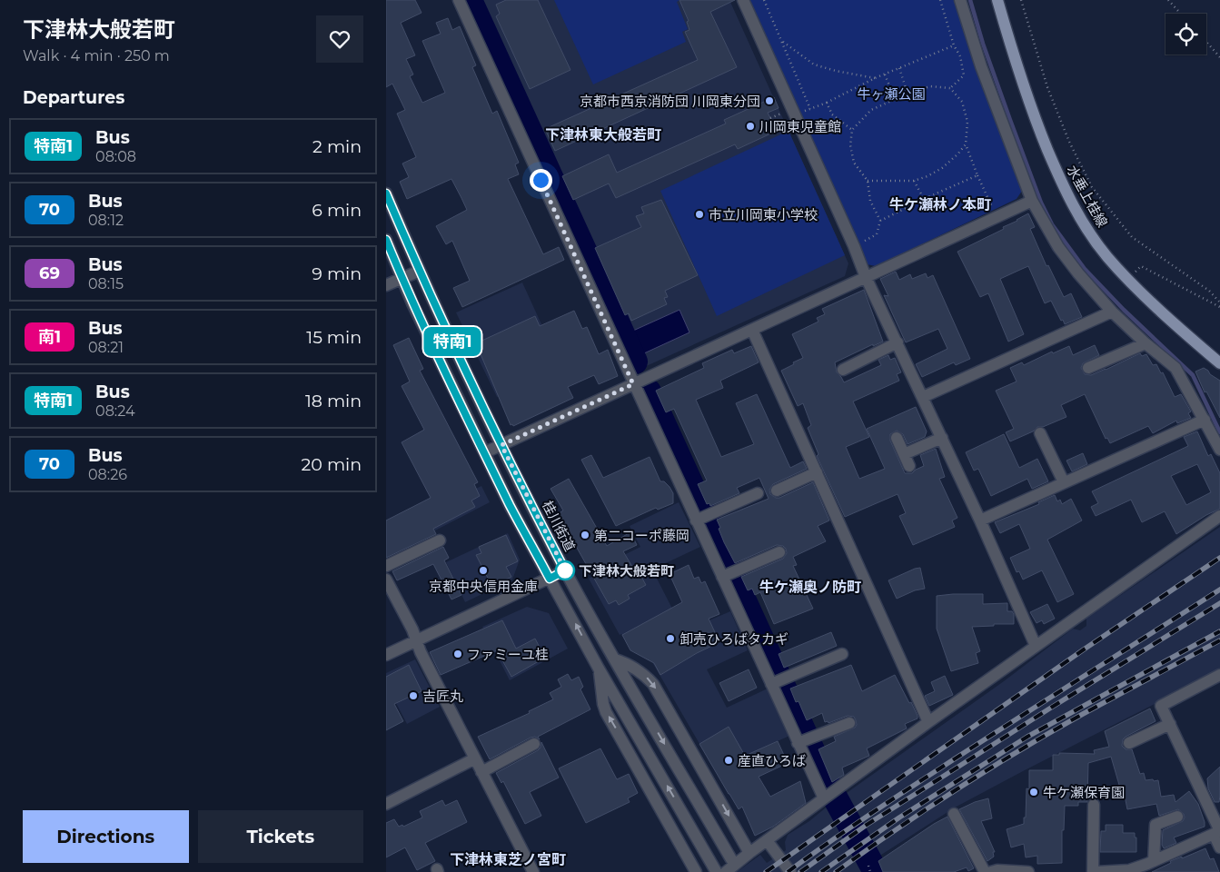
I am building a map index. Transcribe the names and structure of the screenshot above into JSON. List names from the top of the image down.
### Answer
{
  "streets": {
    "main road": ["水垂上桂線"],
    "street": ["桂川街道"]
  },
  "districts": [
    "下津林東大般若町",
    "牛ケ瀬林ノ本町",
    "牛ケ瀬奥ノ防町",
    "下津林東芝ノ宮町"
  ],
  "parks": ["牛ヶ瀬公園"],
  "places": [
    "京都市西京消防団 川岡東分団",
    "川岡東児童館",
    "市立川岡東小学校",
    "第二コーポ藤岡",
    "京都中央信用金庫",
    "下津林大般若町",
    "卸売ひろばタカギ",
    "ファミーユ桂",
    "吉匠丸",
    "産直ひろば",
    "牛ケ瀬保育園"
  ],
  "lines": ["bus line 特南1"],
  "page": {
    "heading": [
      ["下津林大般若町", "Walk · 4 min · 250 m"],
      "Departures"
    ],
    "on_map": "特南1",
    "list": [
      {
        "mark": "特南1",
        "name": "Bus",
        "note": "08:08",
        "value": "2 min"
      },
      {
        "mark": "70",
        "name": "Bus",
        "note": "08:12",
        "value": "6 min"
      },
      {
        "mark": "69",
        "name": "Bus",
        "note": "08:15",
        "value": "9 min"
      },
      {
        "mark": "南1",
        "name": "Bus",
        "note": "08:21",
        "value": "15 min"
      },
      {
        "mark": "特南1",
        "name": "Bus",
        "note": "08:24",
        "value": "18 min"
      },
      {
        "mark": "70",
        "name": "Bus",
        "note": "08:26",
        "value": "20 min"
      }
    ],
    "buttons": ["Directions", "Tickets"]
  }
}
